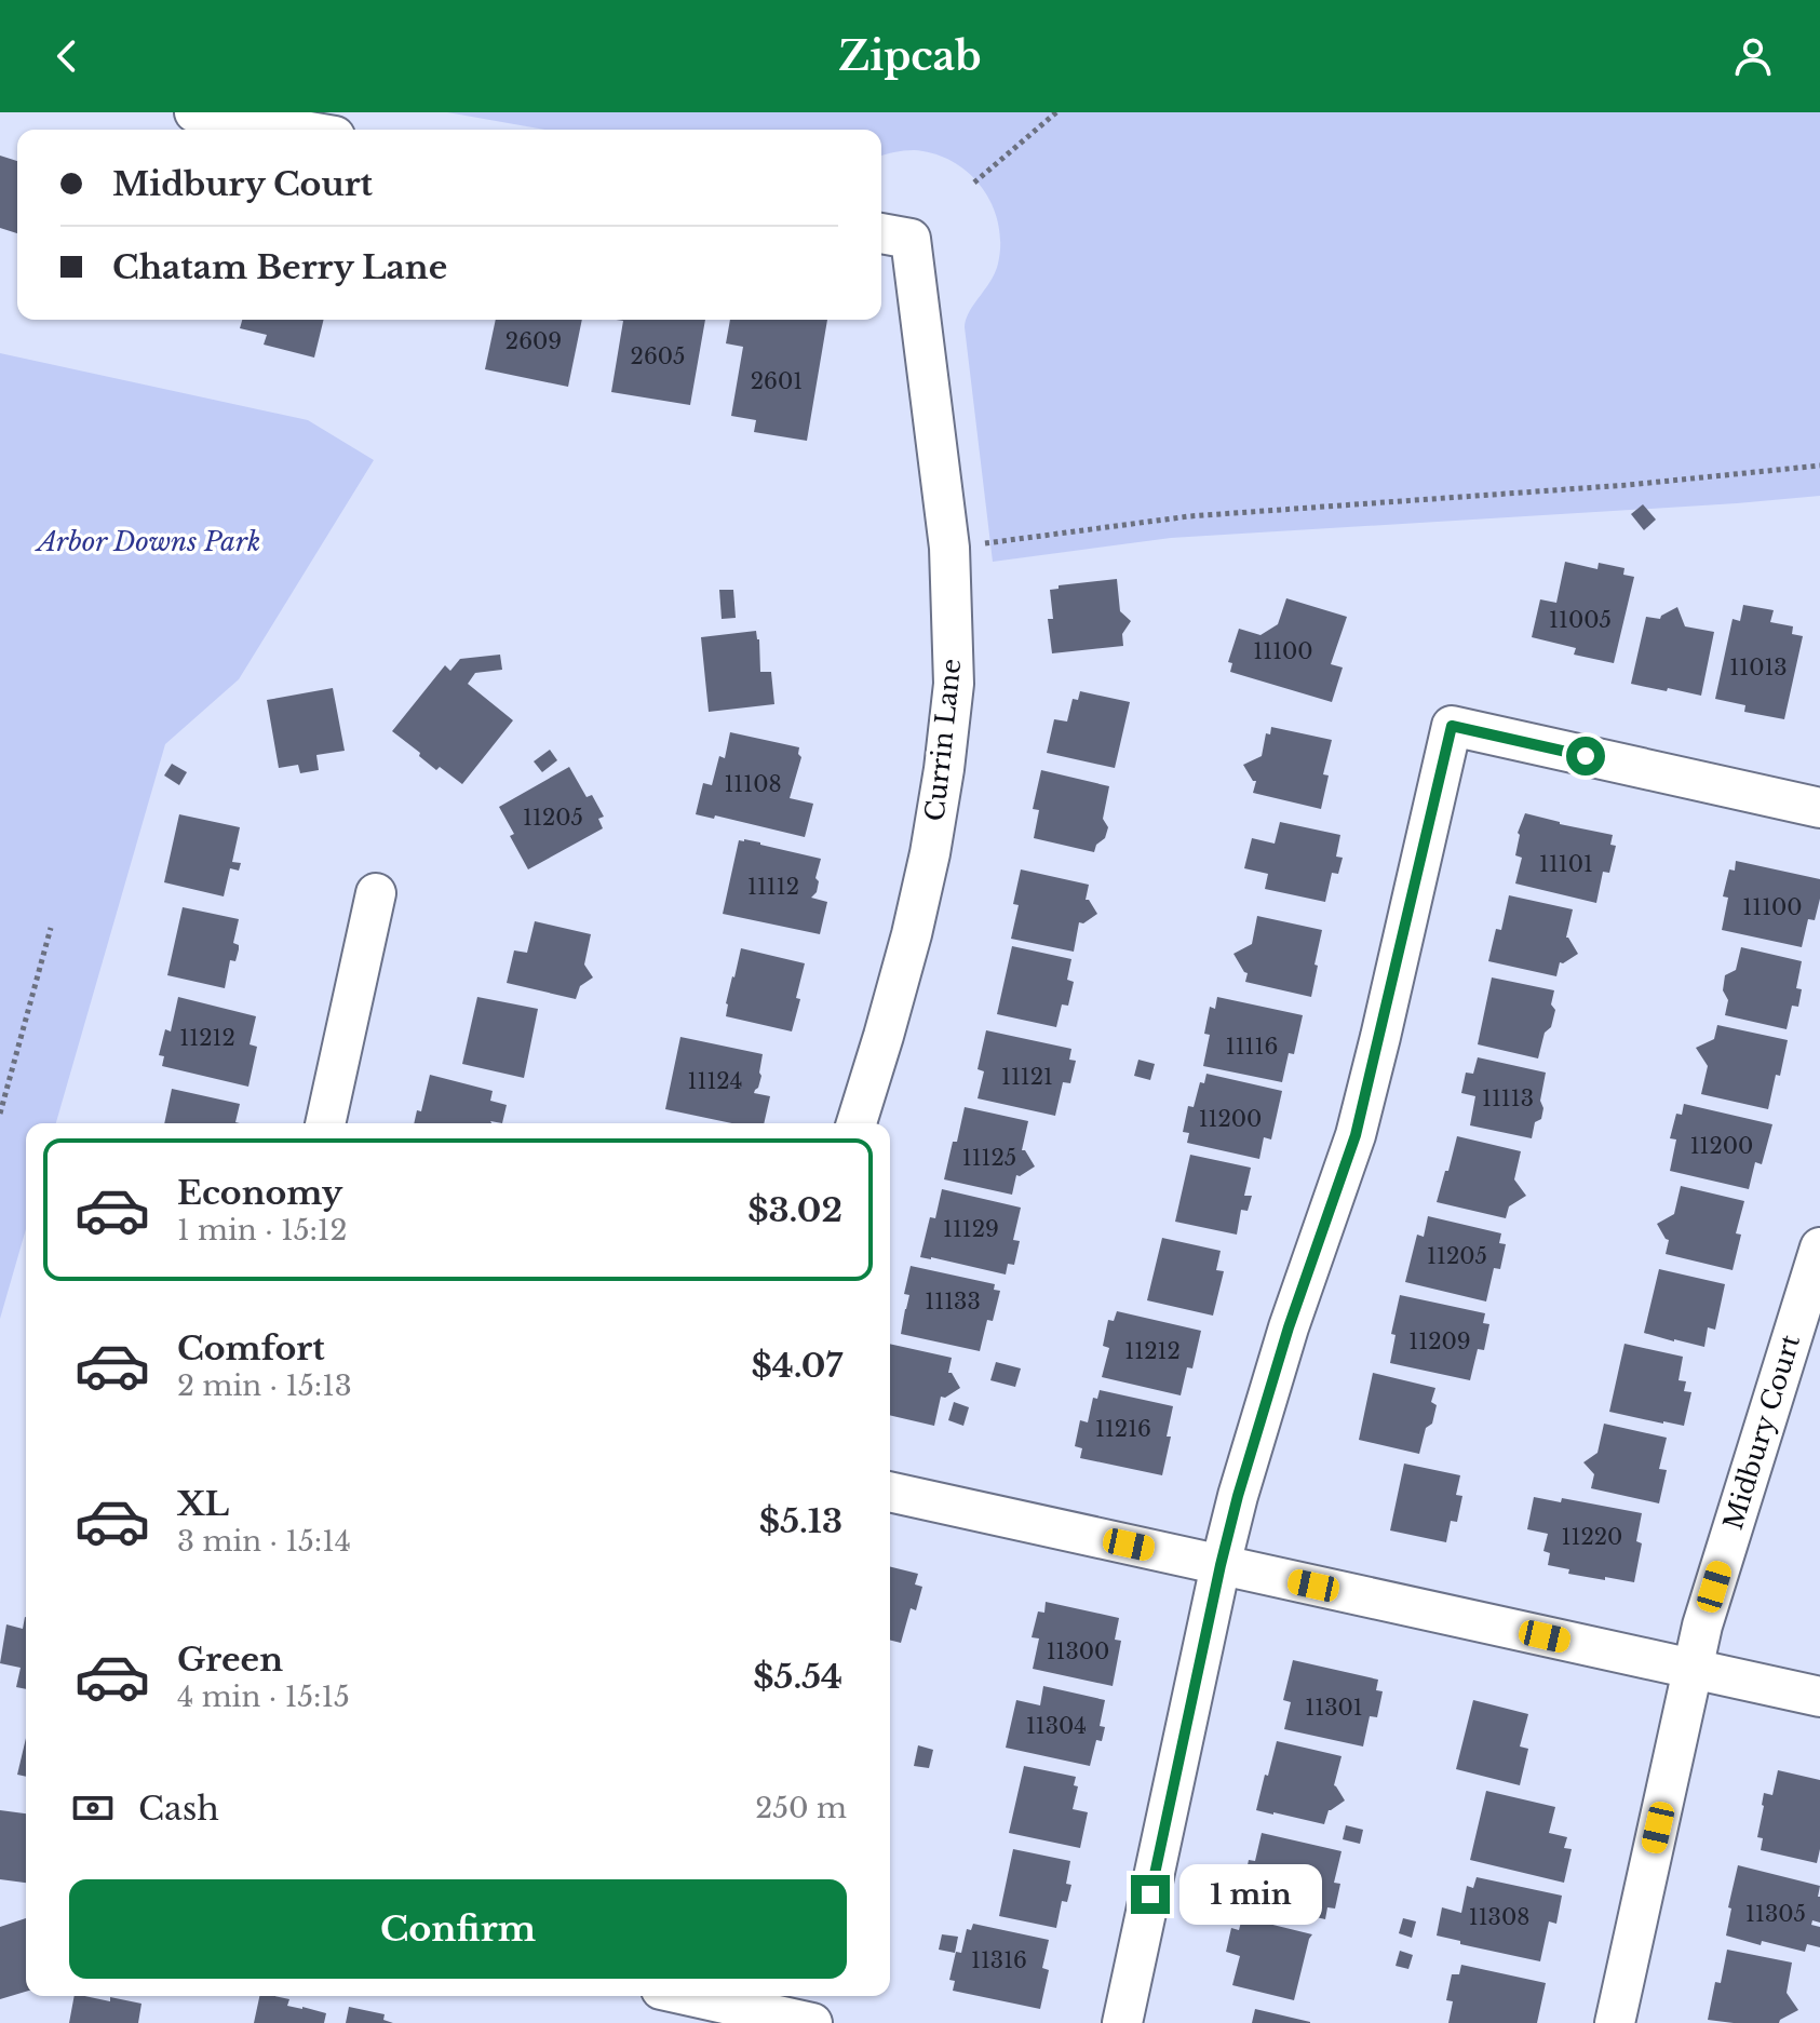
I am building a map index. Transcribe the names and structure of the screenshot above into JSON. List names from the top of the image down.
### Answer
{
  "streets": {
    "street": ["Currin Lane", "Midbury Court"]
  },
  "parks": ["Arbor Downs Park"],
  "house_numbers": [
    "2609",
    "2605",
    "2601",
    "11005",
    "11100",
    "11013",
    "11108",
    "11205",
    "11101",
    "11112",
    "11100",
    "11212",
    "11116",
    "11121",
    "11124",
    "11113",
    "11200",
    "11200",
    "11125",
    "11129",
    "11205",
    "11133",
    "11209",
    "11212",
    "11216",
    "11220",
    "11300",
    "11301",
    "11304",
    "11305",
    "11308",
    "11316"
  ],
  "page": {
    "header": "Zipcab",
    "banner": ["Midbury Court", "Chatam Berry Lane"],
    "list": [
      {
        "name": "Economy",
        "note": "1 min · 15:12",
        "value": "$3.02"
      },
      {
        "name": "Comfort",
        "note": "2 min · 15:13",
        "value": "$4.07"
      },
      {
        "name": "XL",
        "note": "3 min · 15:14",
        "value": "$5.13"
      },
      {
        "name": "Green",
        "note": "4 min · 15:15",
        "value": "$5.54"
      }
    ],
    "pay": ["Cash", "250 m"],
    "buttons": "Confirm",
    "bubble": "1 min"
  }
}
